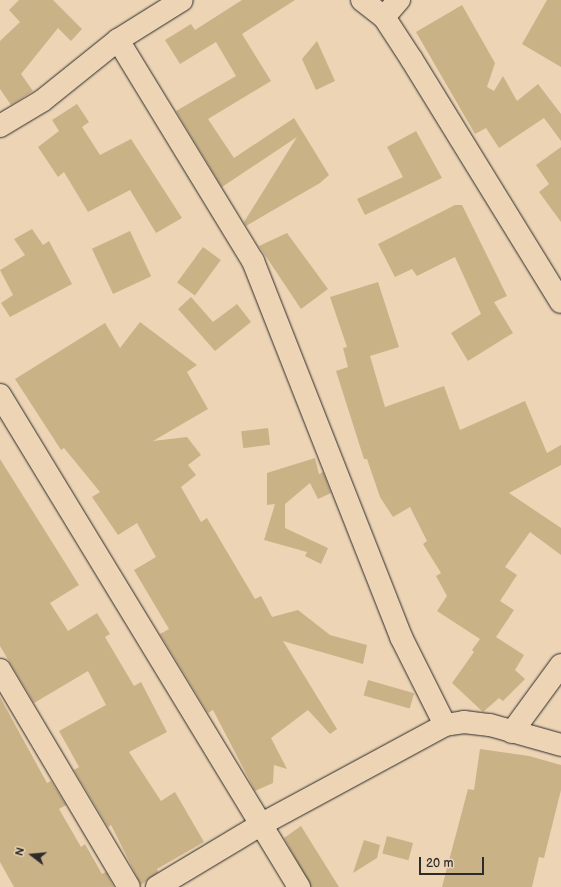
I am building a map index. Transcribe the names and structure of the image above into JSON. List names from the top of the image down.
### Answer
{
  "scale_bar": "20 m",
  "north": "left"
}
